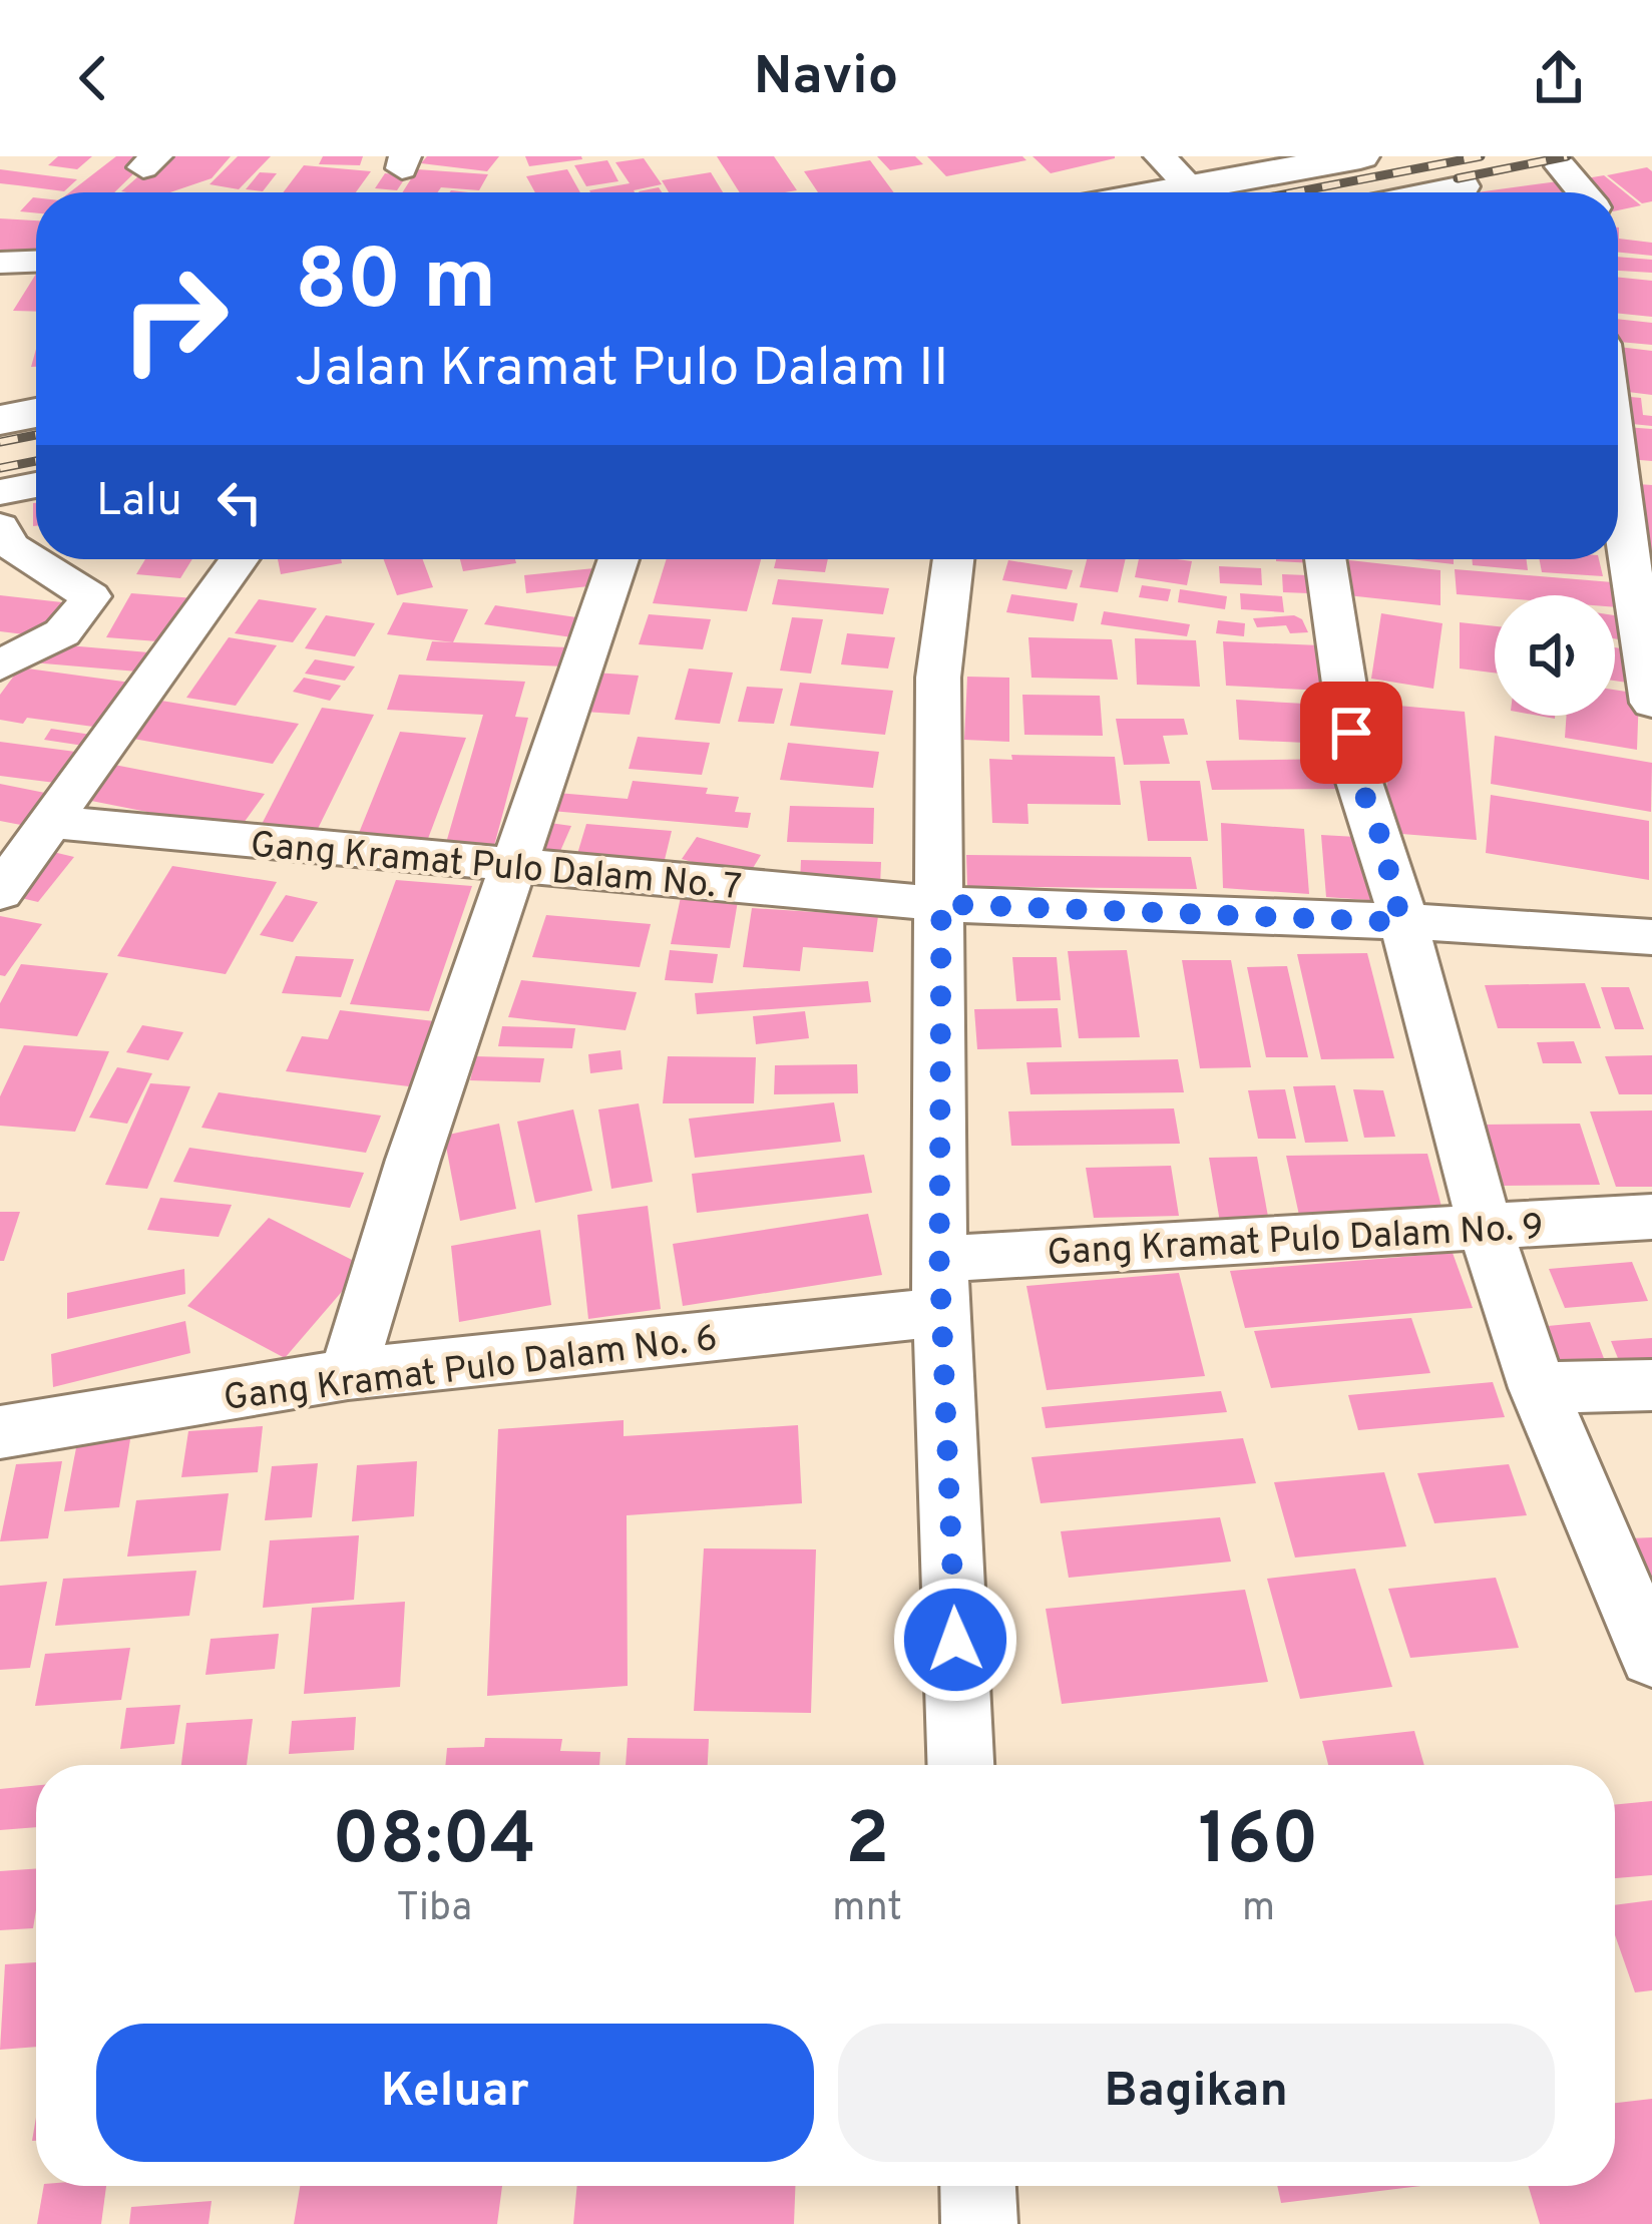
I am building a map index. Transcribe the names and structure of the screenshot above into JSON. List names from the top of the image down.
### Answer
{
  "streets": {
    "street": ["Gang Kramat Pulo Dalam No. 7", "Gang Kramat Pulo Dalam No. 9", "Gang Kramat Pulo Dalam No. 6"]
  },
  "crossings": [
    ["Gang Kramat Pulo Dalam No. 9", "Gang Kramat Pulo Dalam No. 6"]
  ],
  "page": {
    "header": "Navio",
    "turn": ["80 m", "Jalan Kramat Pulo Dalam II"],
    "then": "Lalu",
    "eta": [
      "08:04",
      "Tiba",
      "2",
      "mnt",
      "160",
      "m"
    ],
    "buttons": ["Keluar", "Bagikan"]
  }
}
